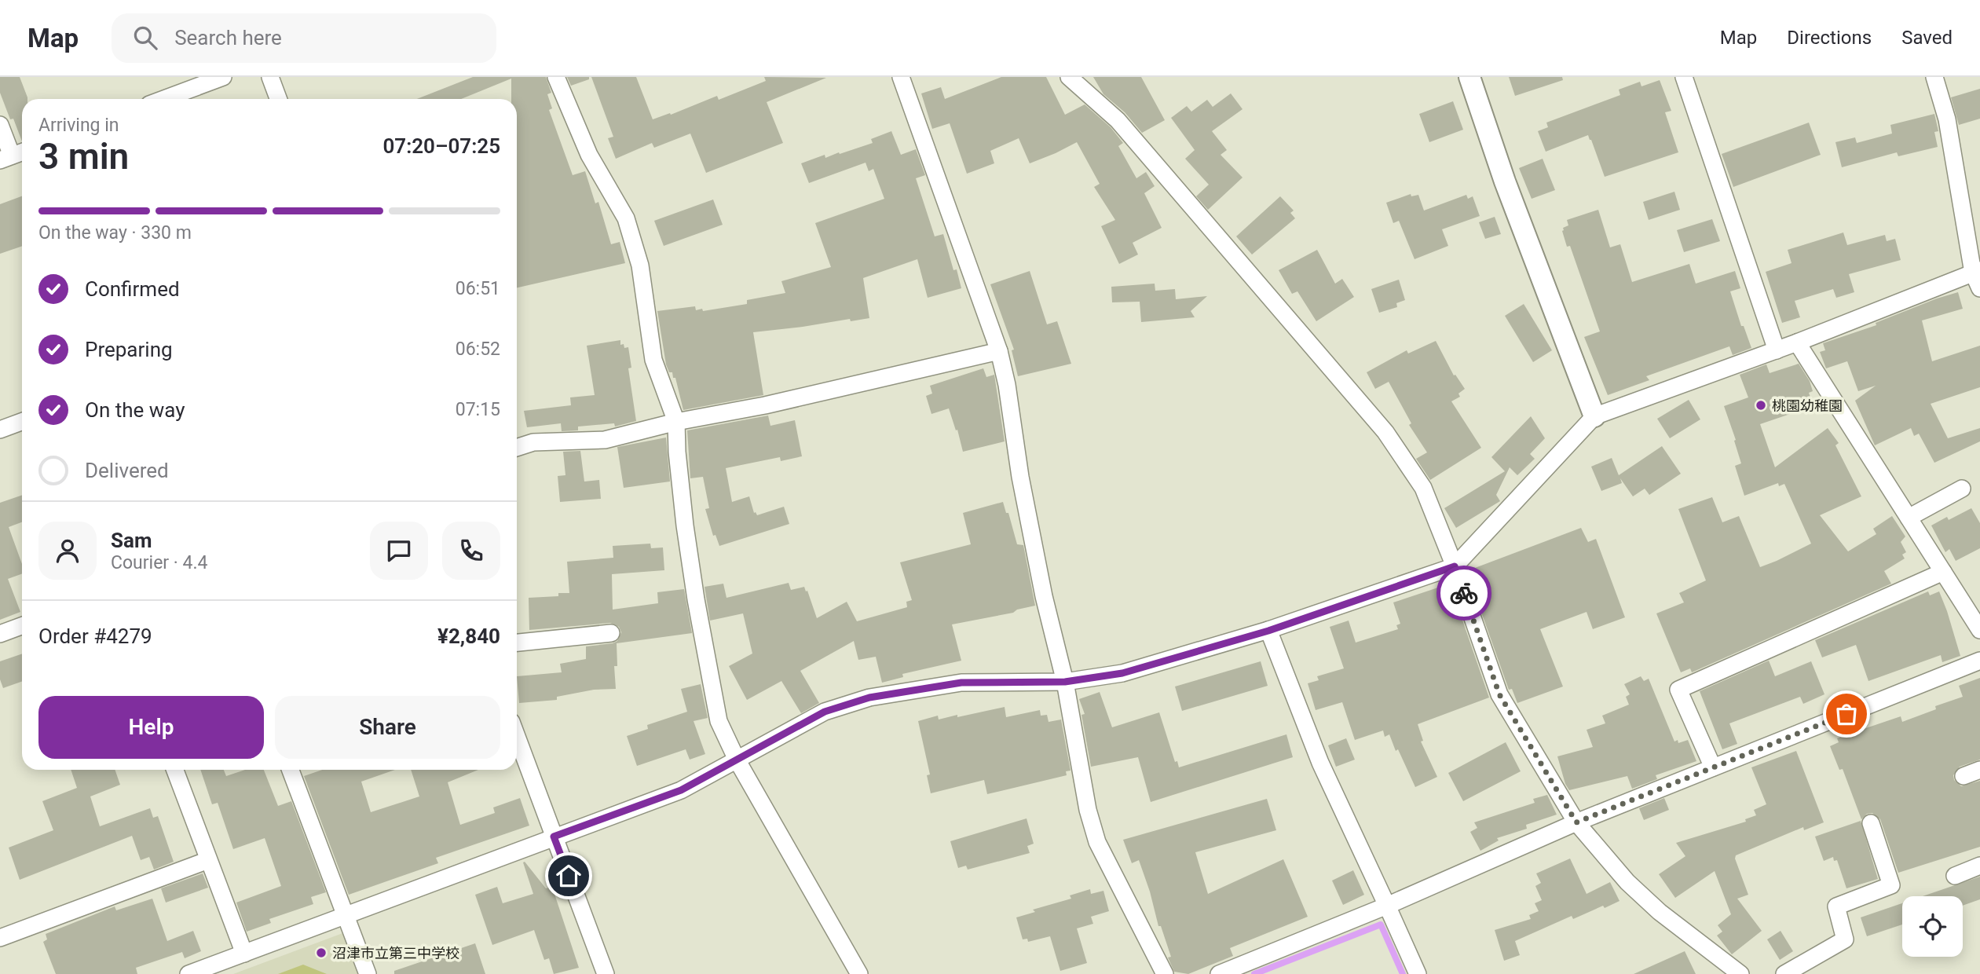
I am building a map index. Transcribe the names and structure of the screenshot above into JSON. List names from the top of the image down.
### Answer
{
  "places": ["桃園幼稚園", "沼津市立第三中学校"],
  "page": {
    "header": "Map",
    "search": "Search here",
    "nav": ["Map", "Directions", "Saved"],
    "heading": ["3 min", "Arriving in", "07:20–07:25"],
    "panel": [
      "Sam",
      "Courier · 4.4",
      "Order #4279",
      "¥2,840"
    ],
    "bar": "On the way · 330 m",
    "list": [
      ["Confirmed", "06:51"],
      ["Preparing", "06:52"],
      ["On the way", "07:15"],
      "Delivered"
    ],
    "buttons": ["Help", "Share"]
  }
}
